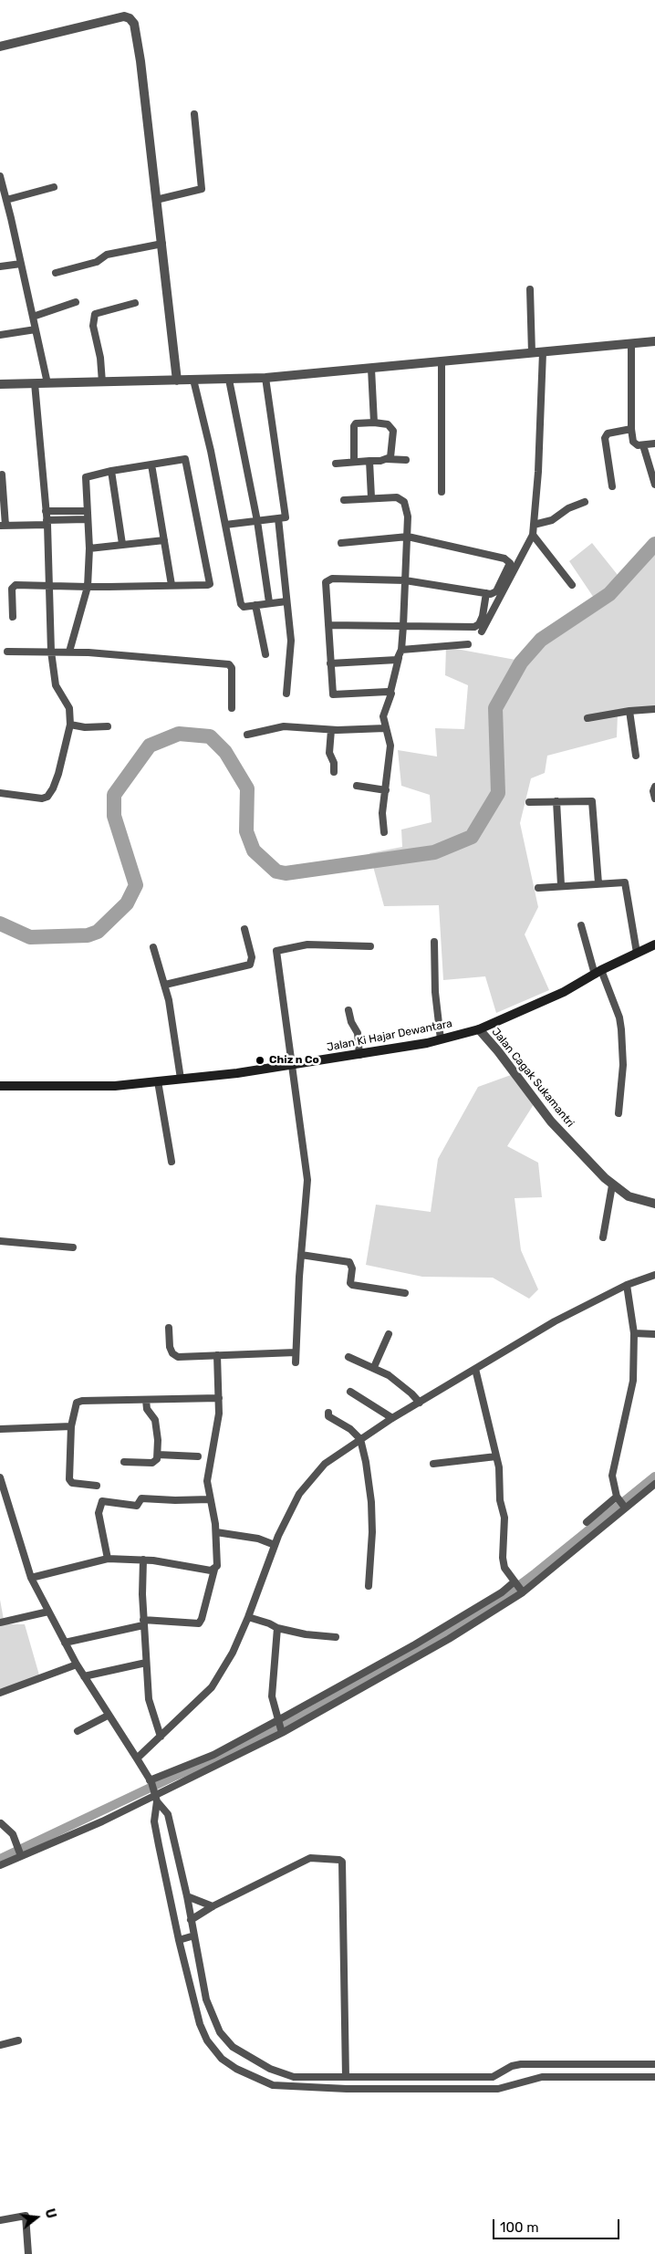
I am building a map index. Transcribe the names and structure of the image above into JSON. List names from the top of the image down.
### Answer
{
  "streets": {
    "main road": ["Jalan Ki Hajar Dewantara"],
    "street": ["Jalan Cagak Sukamantri"]
  },
  "crossings": [
    ["Jalan Ki Hajar Dewantara", "Jalan Cagak Sukamantri"]
  ],
  "places": ["Chiz n Co"],
  "scale_bar": "100 m",
  "north": "right"
}
